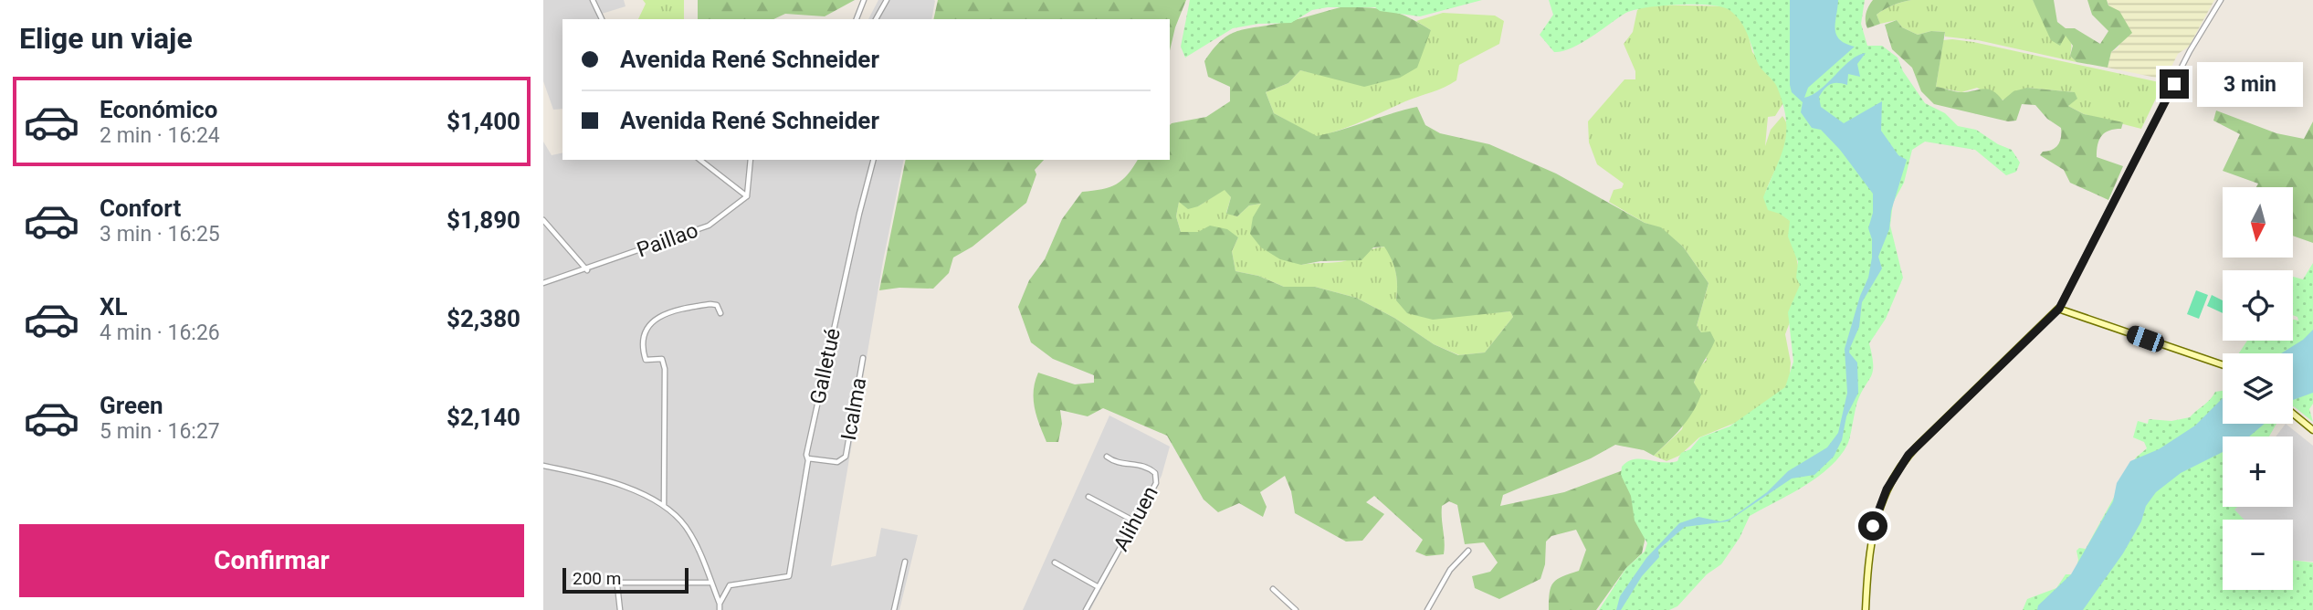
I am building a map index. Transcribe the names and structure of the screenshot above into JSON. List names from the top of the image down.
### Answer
{
  "streets": {
    "street": [
      "Paillao",
      "Galletué",
      "Icalma",
      "Alihuen"
    ]
  },
  "crossings": [
    ["Galletué", "Icalma"]
  ],
  "scale_bar": "200 m",
  "north": "bottom",
  "page": {
    "heading": "Elige un viaje",
    "banner": ["Avenida René Schneider", "Avenida René Schneider"],
    "bubble": "3 min",
    "list": [
      {
        "name": "Económico",
        "note": "2 min · 16:24",
        "value": "$1,400"
      },
      {
        "name": "Confort",
        "note": "3 min · 16:25",
        "value": "$1,890"
      },
      {
        "name": "XL",
        "note": "4 min · 16:26",
        "value": "$2,380"
      },
      {
        "name": "Green",
        "note": "5 min · 16:27",
        "value": "$2,140"
      }
    ],
    "map_buttons": ["+", "−"],
    "buttons": "Confirmar",
    "scale": "200 m"
  }
}
